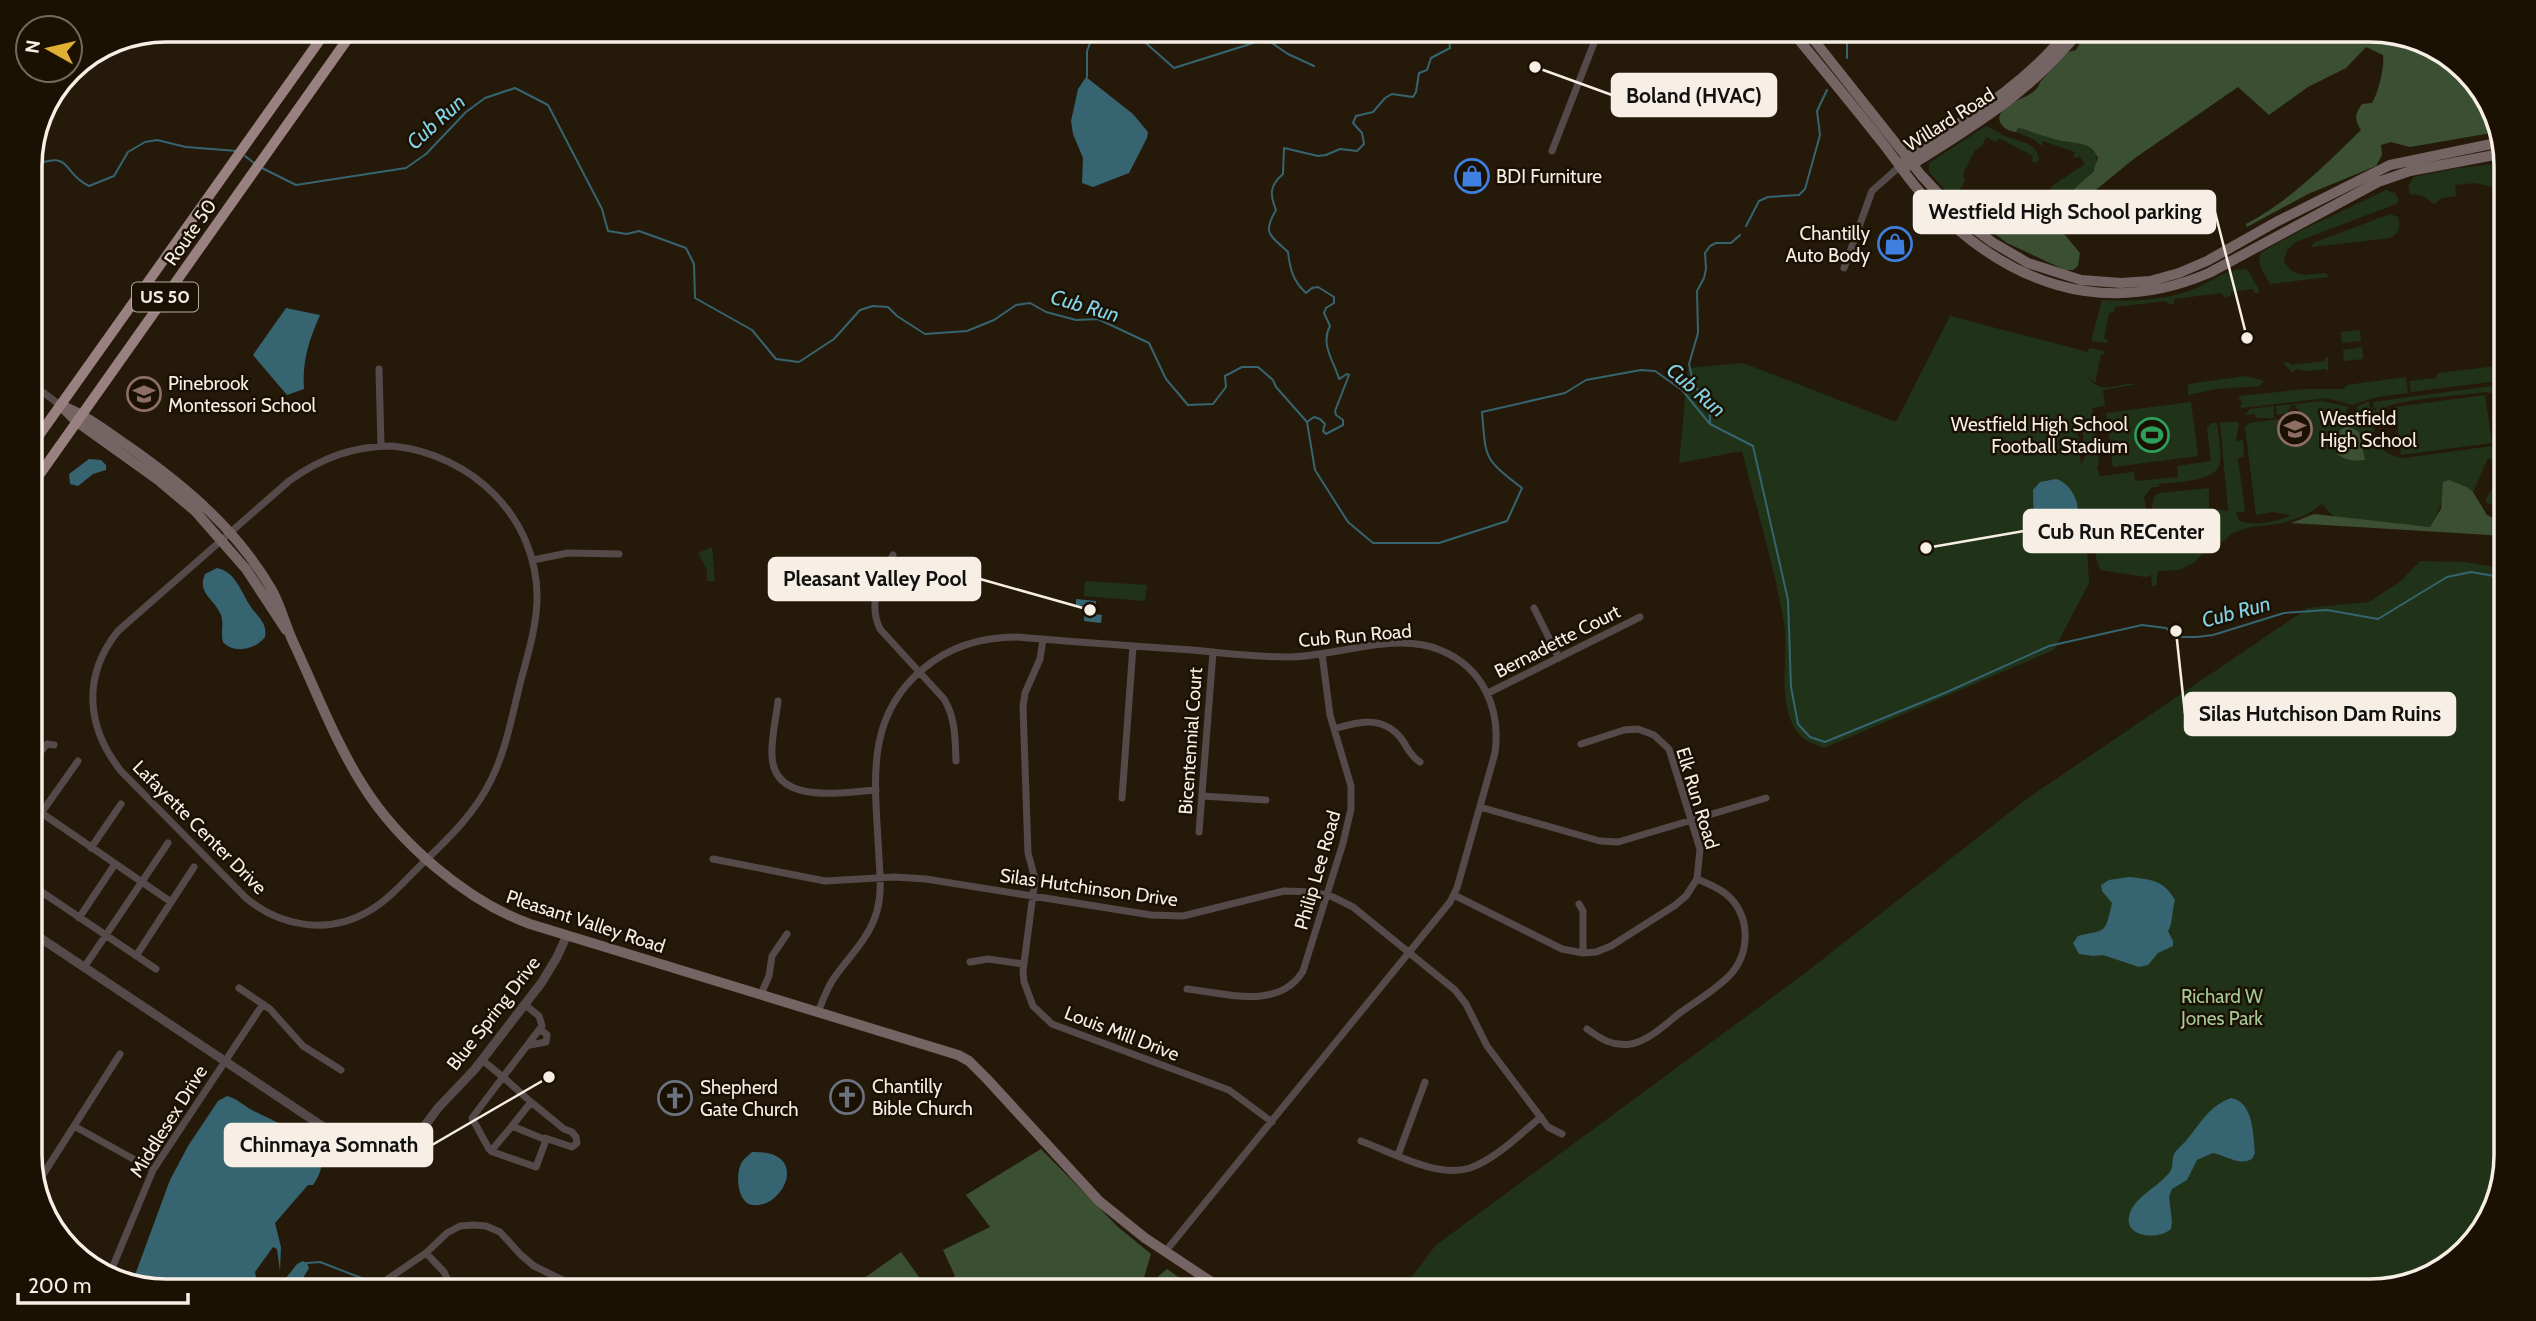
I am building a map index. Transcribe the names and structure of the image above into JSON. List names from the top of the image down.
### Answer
{
  "streets": {
    "highway": ["Route 50", "US 50"],
    "main road": ["Willard Road", "Pleasant Valley Road"],
    "street": [
      "Cub Run Road",
      "Bernadette Court",
      "Bicentennial Court",
      "Elk Run Road",
      "Lafayette Center Drive",
      "Philip Lee Road",
      "Silas Hutchinson Drive",
      "Blue Spring Drive",
      "Louis Mill Drive",
      "Middlesex Drive"
    ]
  },
  "crossings": [
    ["Route 50", "Pleasant Valley Road"],
    ["Cub Run Road", "Bernadette Court"],
    ["Cub Run Road", "Bicentennial Court"],
    ["Cub Run Road", "Philip Lee Road"],
    ["Cub Run Road", "Silas Hutchinson Drive"],
    ["Cub Run Road", "Pleasant Valley Road"],
    ["Cub Run Road", "Louis Mill Drive"],
    ["Lafayette Center Drive", "Pleasant Valley Road"],
    ["Philip Lee Road", "Silas Hutchinson Drive"],
    ["Silas Hutchinson Drive", "Louis Mill Drive"],
    ["Pleasant Valley Road", "Blue Spring Drive"],
    ["Blue Spring Drive", "Middlesex Drive"]
  ],
  "water": ["Cub Run"],
  "parks": ["Richard W Jones Park"],
  "places": {
    "other": [
      "Boland (HVAC)",
      "Westfield High School parking",
      "Cub Run RECenter",
      "Pleasant Valley Pool",
      "Silas Hutchison Dam Ruins",
      "Chinmaya Somnath"
    ],
    "shop": ["BDI Furniture", "Chantilly Auto Body"],
    "school or university": ["Pinebrook Montessori School", "Westfield High School"],
    "sports": ["Westfield High School Football Stadium"],
    "church": ["Chantilly Bible Church", "Shepherd Gate Church"]
  },
  "scale_bar": "200 m",
  "north": "left"
}
